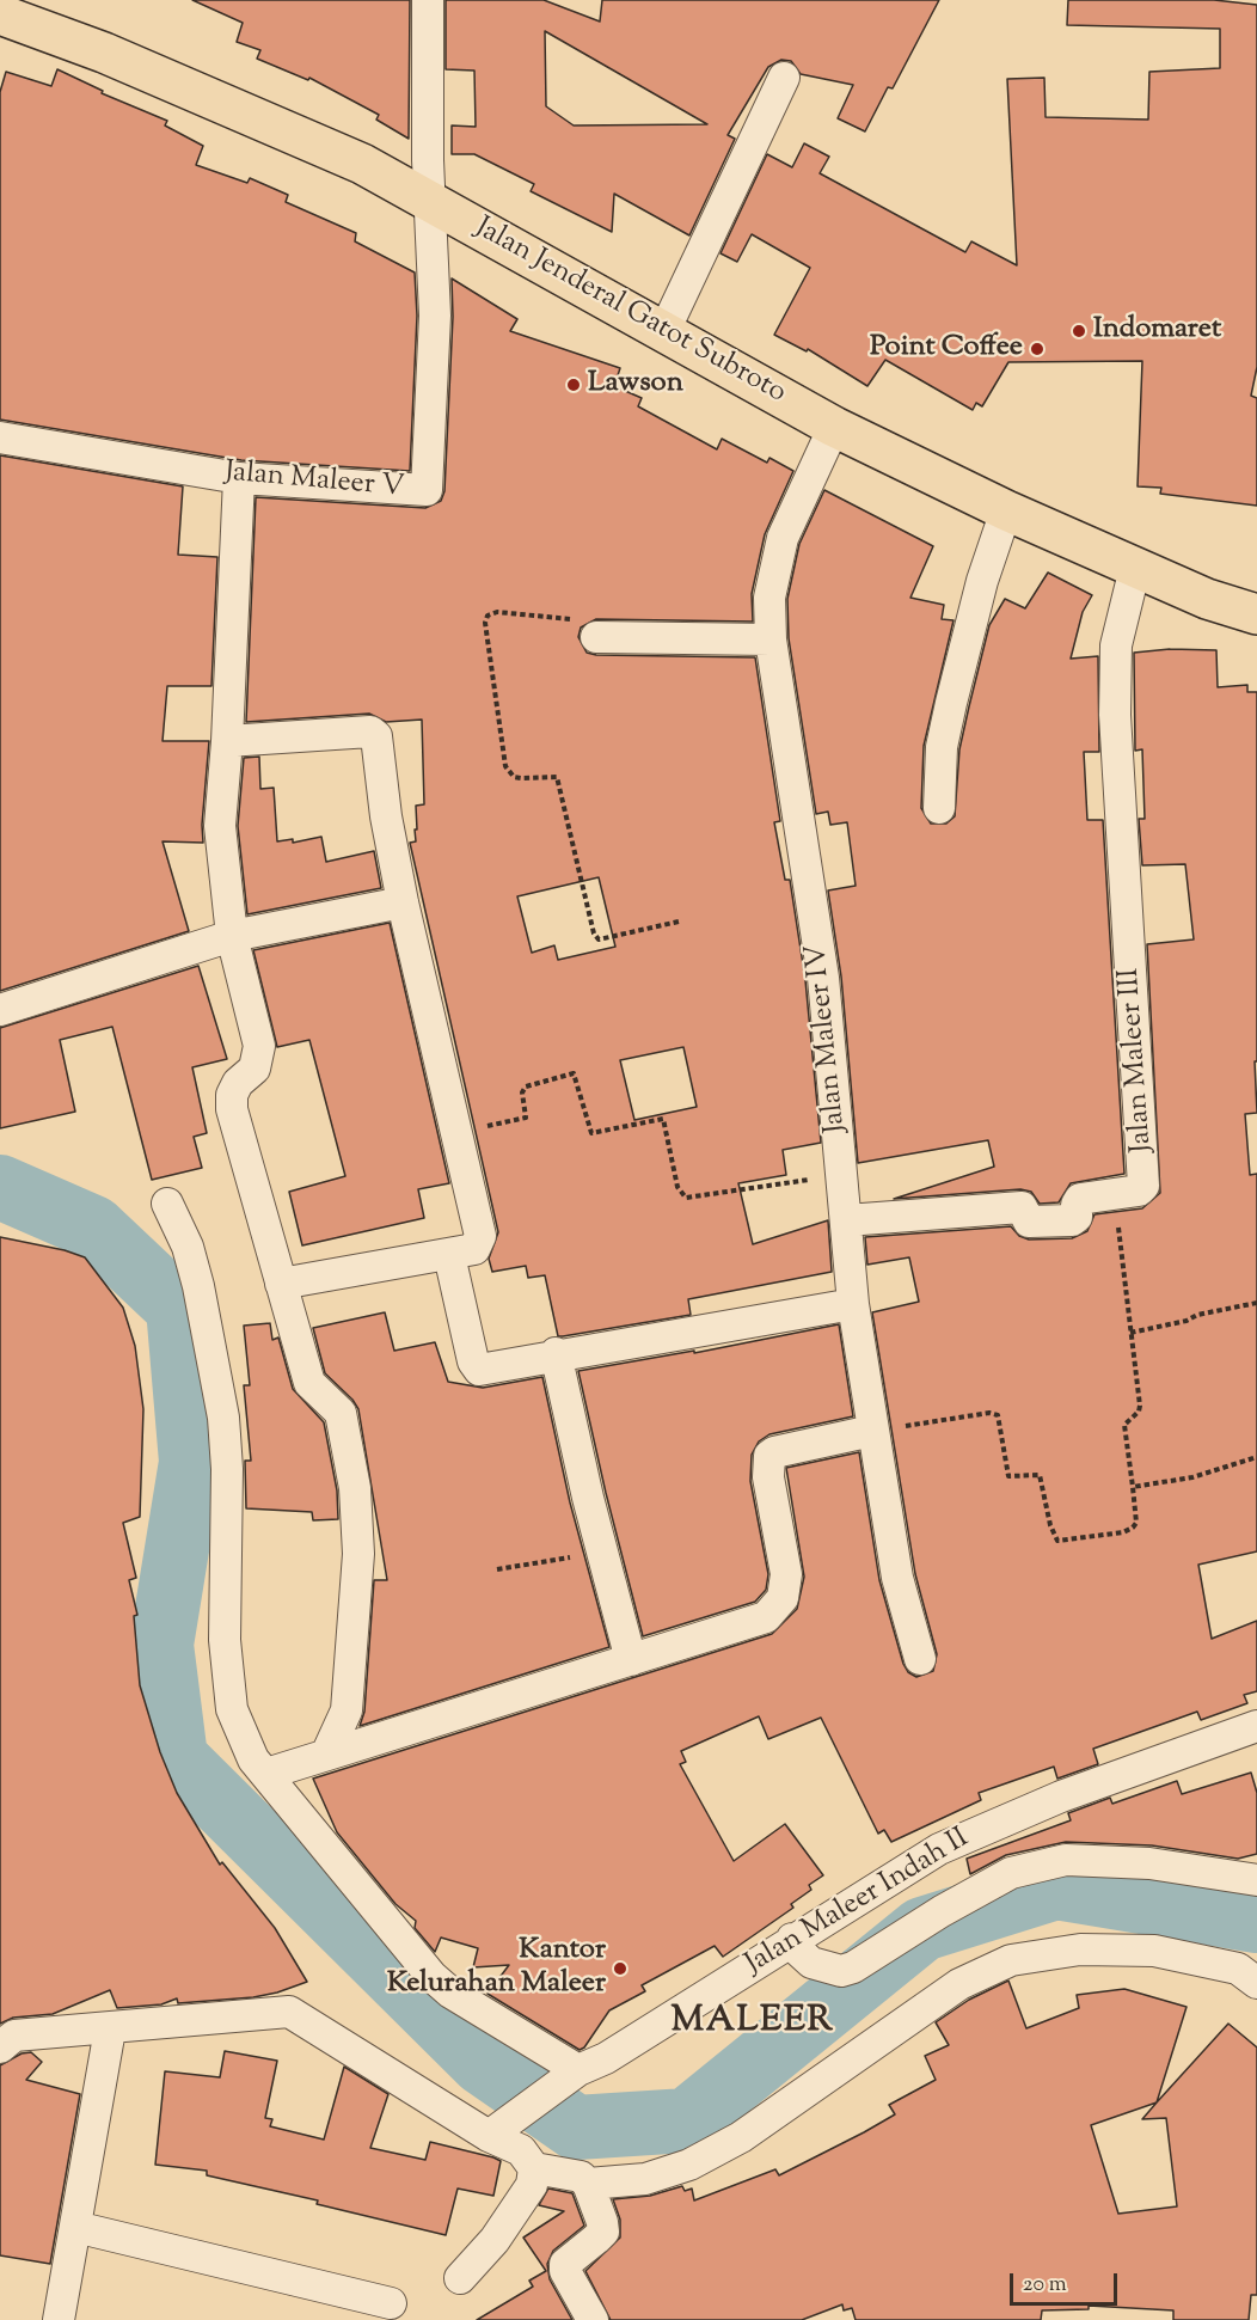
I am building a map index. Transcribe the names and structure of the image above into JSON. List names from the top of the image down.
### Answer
{
  "streets": {
    "main road": ["Jalan Jenderal Gatot Subroto"],
    "street": [
      "Jalan Maleer V",
      "Jalan Maleer IV",
      "Jalan Maleer III",
      "Jalan Maleer Indah II"
    ]
  },
  "crossings": [
    ["Jalan Jenderal Gatot Subroto", "Jalan Maleer V"],
    ["Jalan Jenderal Gatot Subroto", "Jalan Maleer IV"],
    ["Jalan Jenderal Gatot Subroto", "Jalan Maleer III"],
    ["Jalan Maleer IV", "Jalan Maleer III"]
  ],
  "districts": ["MALEER"],
  "places": [
    "Indomaret",
    "Point Coffee",
    "Lawson",
    "Kantor Kelurahan Maleer"
  ],
  "scale_bar": "20 m"
}
